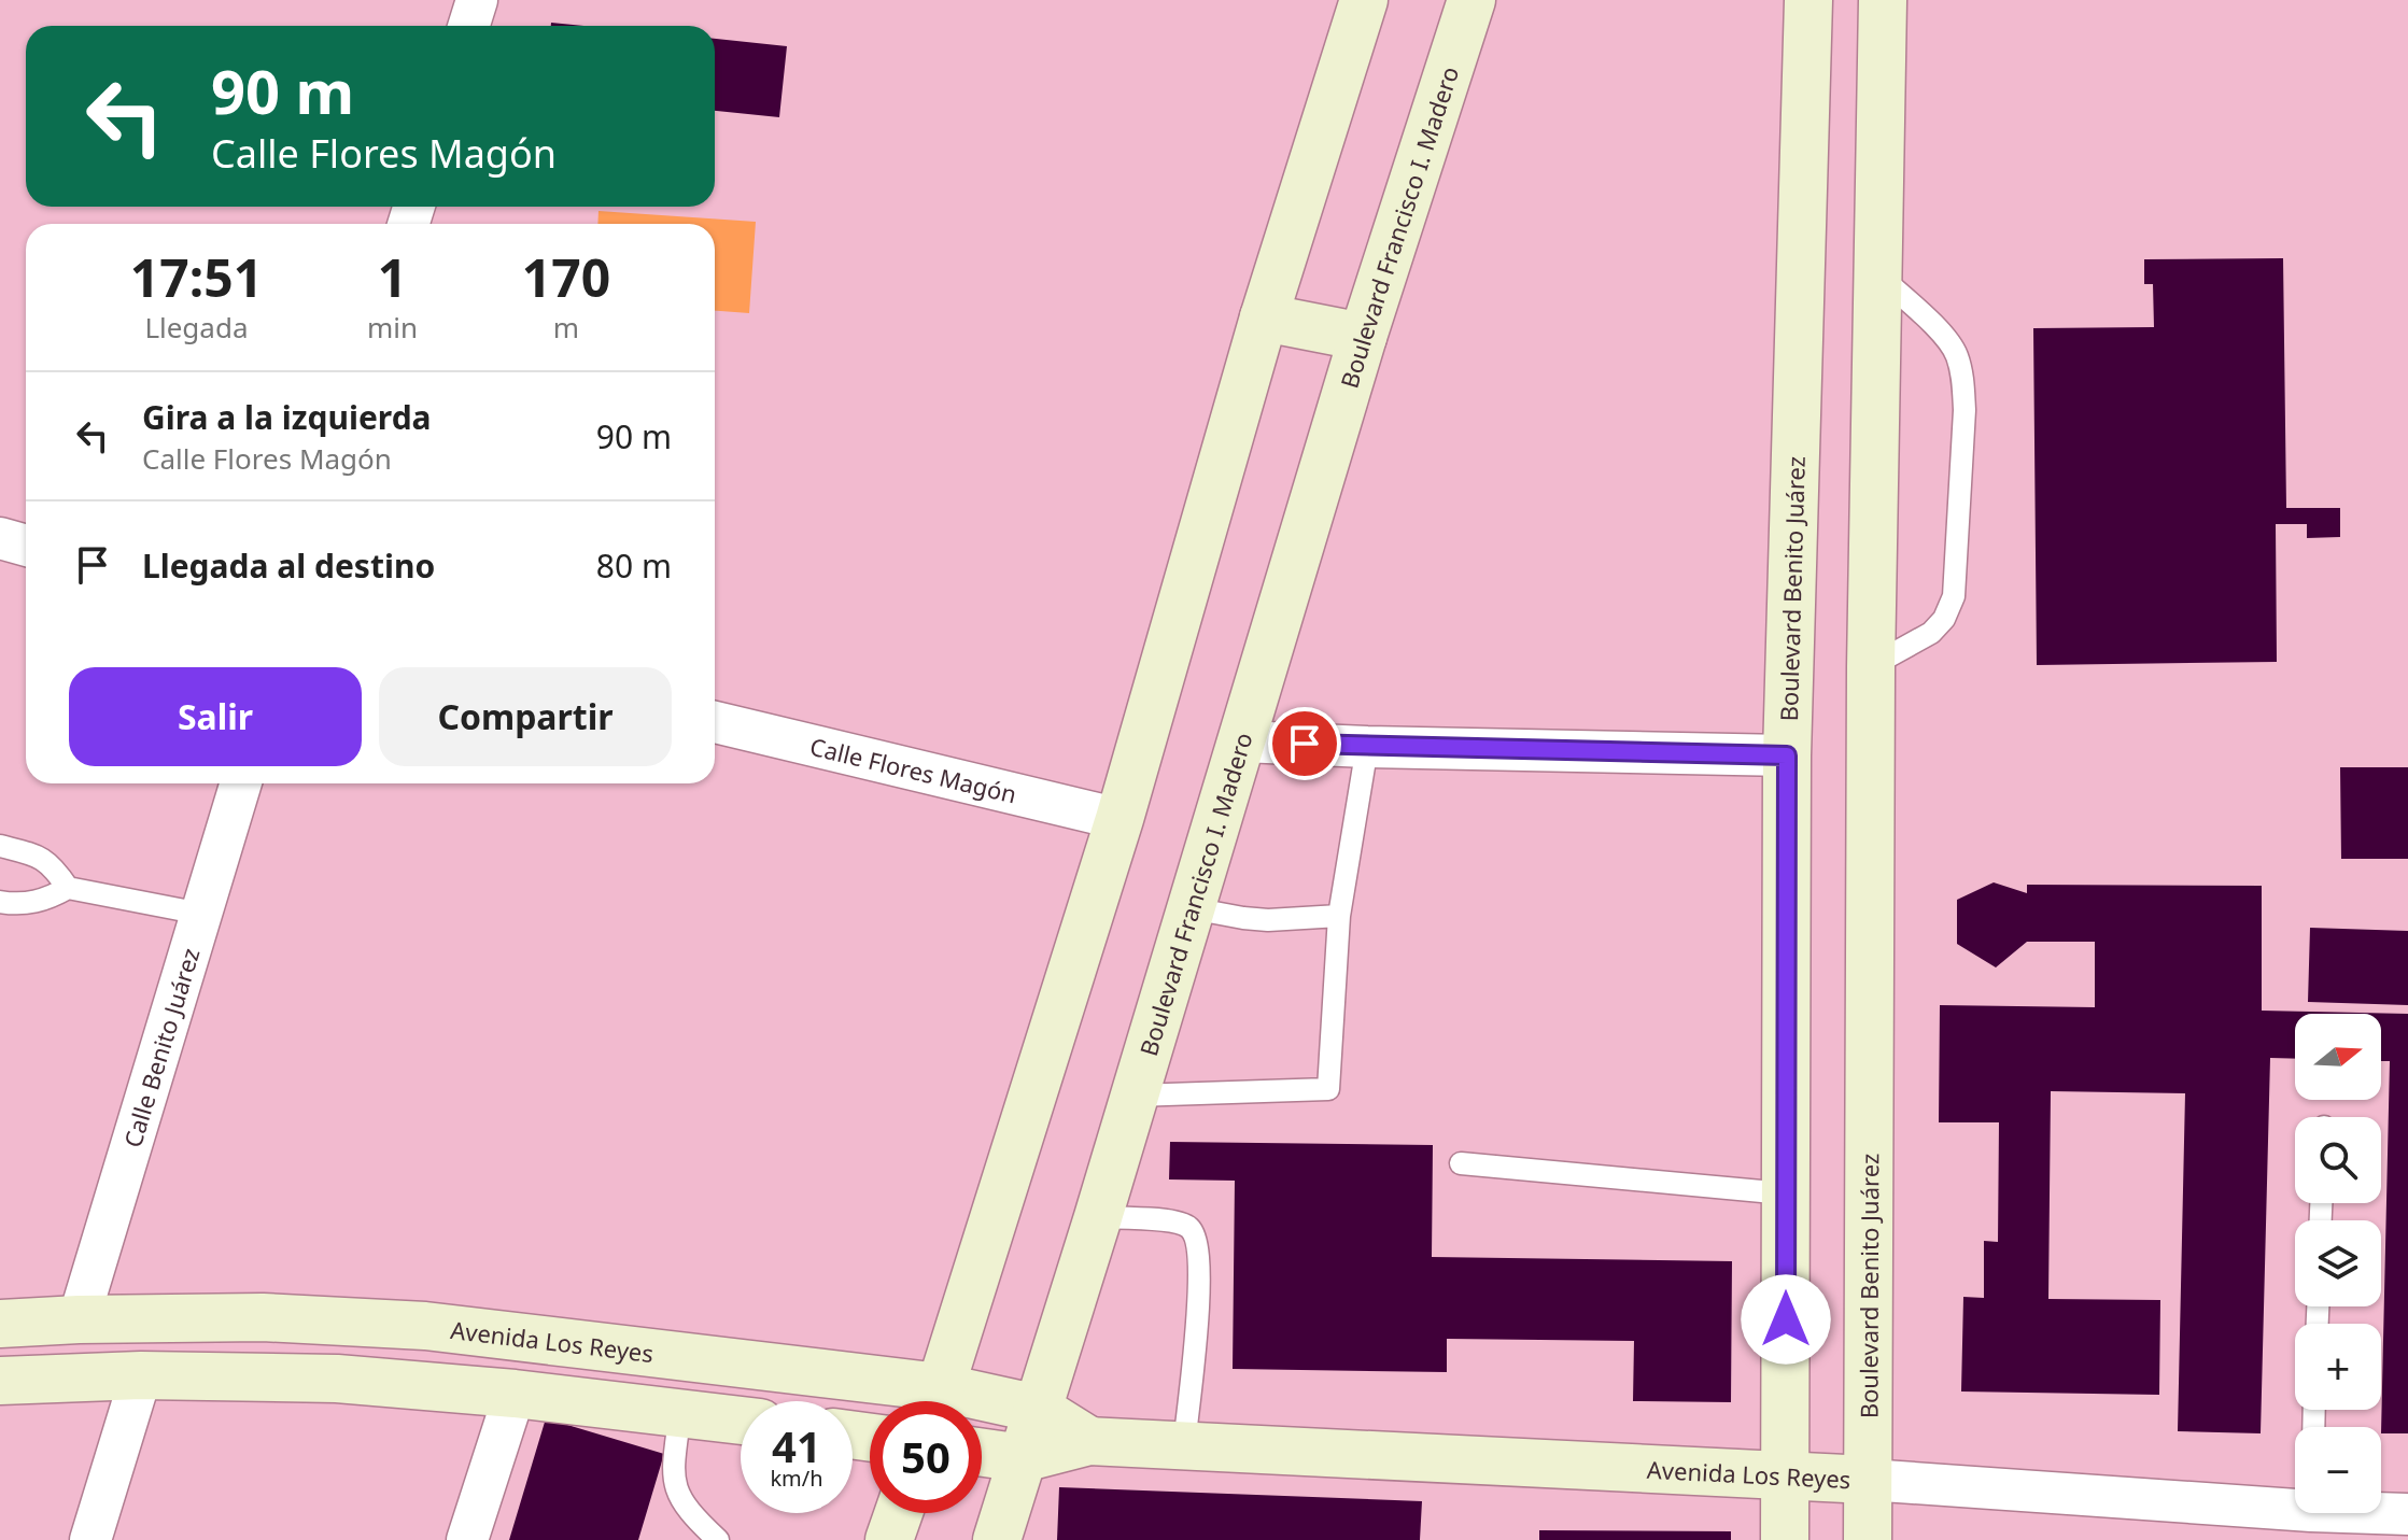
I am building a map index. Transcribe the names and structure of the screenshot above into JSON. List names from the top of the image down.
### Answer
{
  "streets": {
    "main road": ["Boulevard Francisco I. Madero", "Boulevard Benito Juárez", "Avenida Los Reyes"],
    "street": ["Calle Flores Magón", "Calle Benito Juárez"]
  },
  "crossings": [
    ["Boulevard Francisco I. Madero", "Avenida Los Reyes"],
    ["Boulevard Benito Juárez", "Avenida Los Reyes"],
    ["Calle Benito Juárez", "Avenida Los Reyes"]
  ],
  "north": "right",
  "page": {
    "turn": ["90 m", "Calle Flores Magón"],
    "eta": [
      "17:51",
      "Llegada",
      "1",
      "min",
      "170",
      "m"
    ],
    "list": [
      {
        "name": "Gira a la izquierda",
        "note": "Calle Flores Magón",
        "value": "90 m"
      },
      {
        "name": "Llegada al destino",
        "value": "80 m"
      }
    ],
    "buttons": ["Salir", "Compartir"],
    "map_buttons": ["+", "−"],
    "speed": "41 km/h",
    "limit": "50"
  }
}
